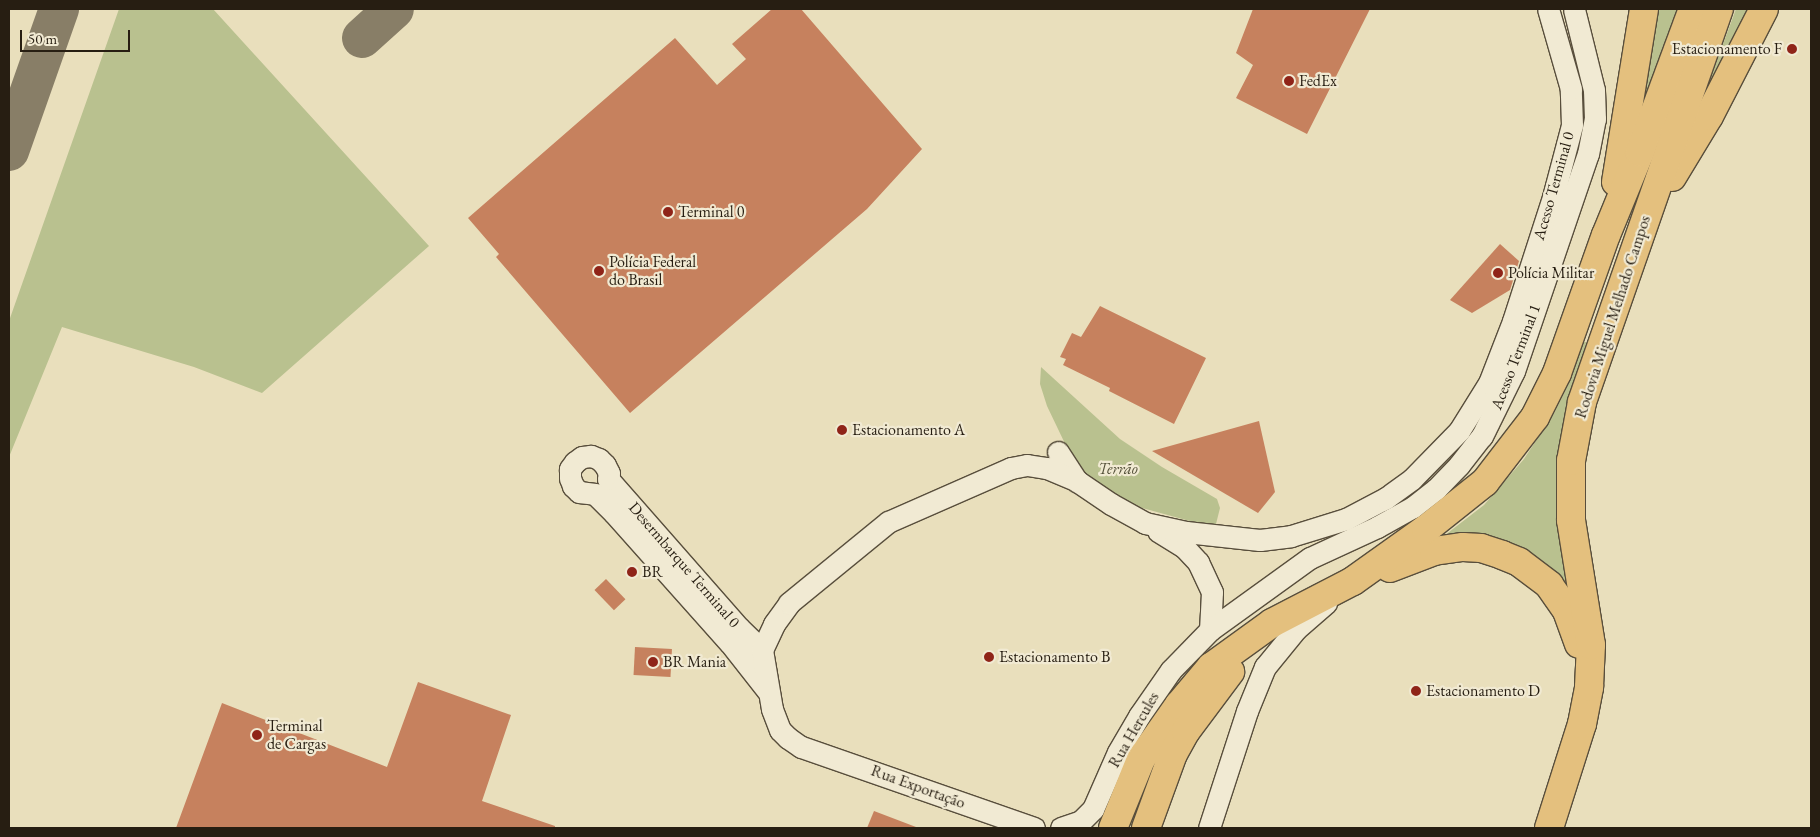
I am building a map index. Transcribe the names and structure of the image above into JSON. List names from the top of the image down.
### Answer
{
  "streets": {
    "main road": ["Rodovia Miguel Melhado Campos"],
    "street": [
      "Acesso Terminal 0",
      "Acesso Terminal 1",
      "Desermbarque Terminal 0",
      "Rua Hercules",
      "Rua Exportação"
    ]
  },
  "crossings": [
    ["Acesso Terminal 1", "Rua Hercules"],
    ["Desermbarque Terminal 0", "Rua Exportação"]
  ],
  "parks": ["Terrão"],
  "places": [
    "Estacionamento F",
    "FedEx",
    "Terminal 0",
    "Polícia Federal do Brasil",
    "Polícia Militar",
    "Estacionamento A",
    "BR",
    "Estacionamento B",
    "BR Mania",
    "Estacionamento D",
    "Terminal de Cargas"
  ],
  "scale_bar": "50 m"
}
